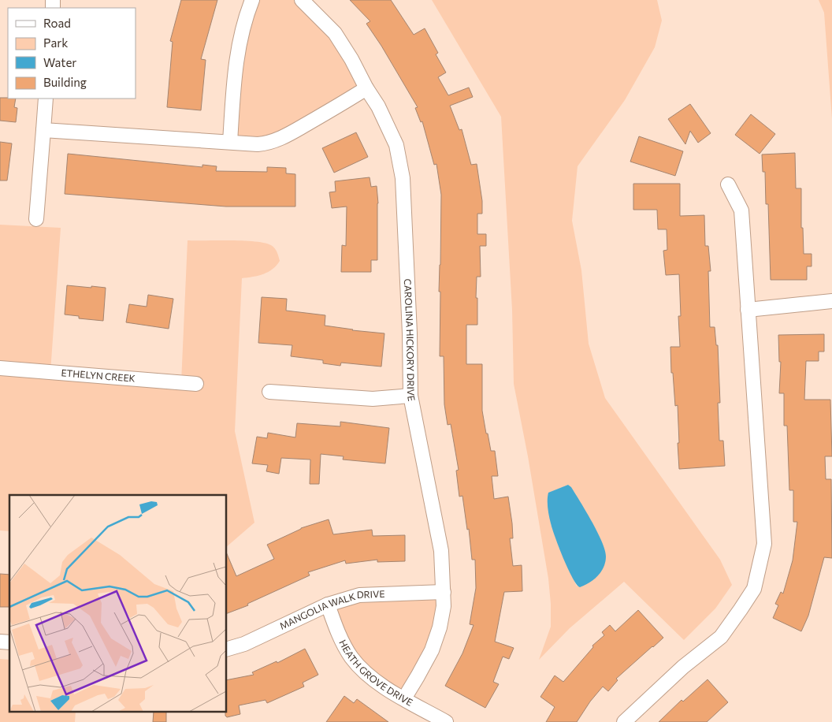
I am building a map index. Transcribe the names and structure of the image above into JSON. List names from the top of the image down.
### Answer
{
  "streets": {
    "street": [
      "CAROLINA HICKORY DRIVE",
      "ETHELYN CREEK",
      "MANGOLIA WALK DRIVE",
      "HEATH GROVE DRIVE"
    ]
  },
  "crossings": [
    ["CAROLINA HICKORY DRIVE", "MANGOLIA WALK DRIVE"],
    ["CAROLINA HICKORY DRIVE", "HEATH GROVE DRIVE"],
    ["MANGOLIA WALK DRIVE", "HEATH GROVE DRIVE"]
  ],
  "legend": [
    "Road",
    "Park",
    "Water",
    "Building"
  ]
}
